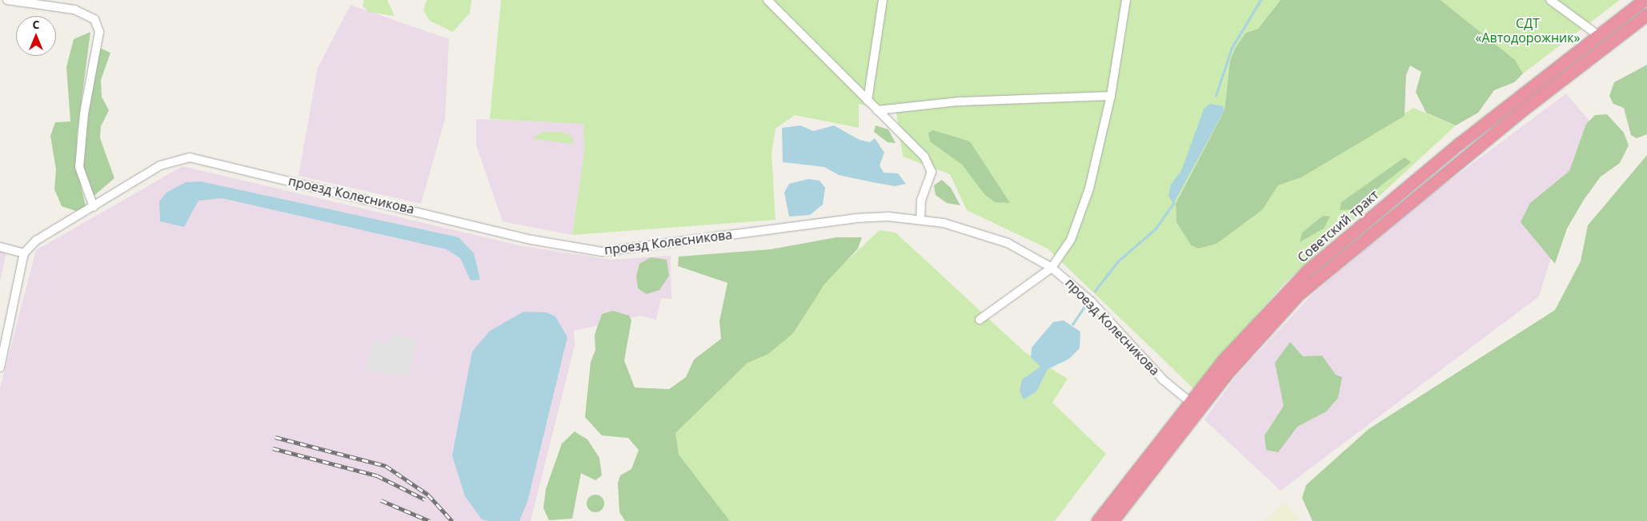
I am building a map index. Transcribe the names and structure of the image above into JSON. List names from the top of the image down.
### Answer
{
  "streets": {
    "highway": ["Советский тракт"],
    "street": ["проезд Колесникова"]
  },
  "crossings": [
    ["проезд Колесникова", "Советский тракт"]
  ],
  "parks": ["СДТ «Автодорожник»"],
  "north": "top"
}
